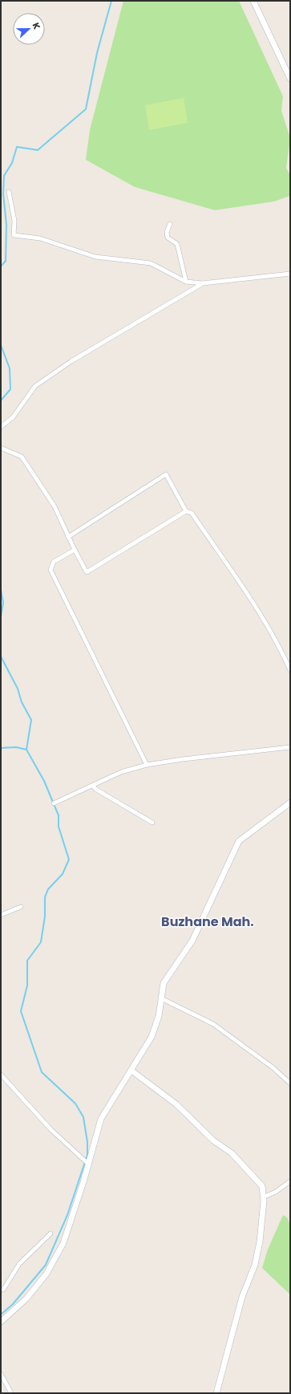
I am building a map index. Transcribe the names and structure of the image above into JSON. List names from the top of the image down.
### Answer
{
  "districts": ["Buzhane Mah."],
  "north": "right"
}
